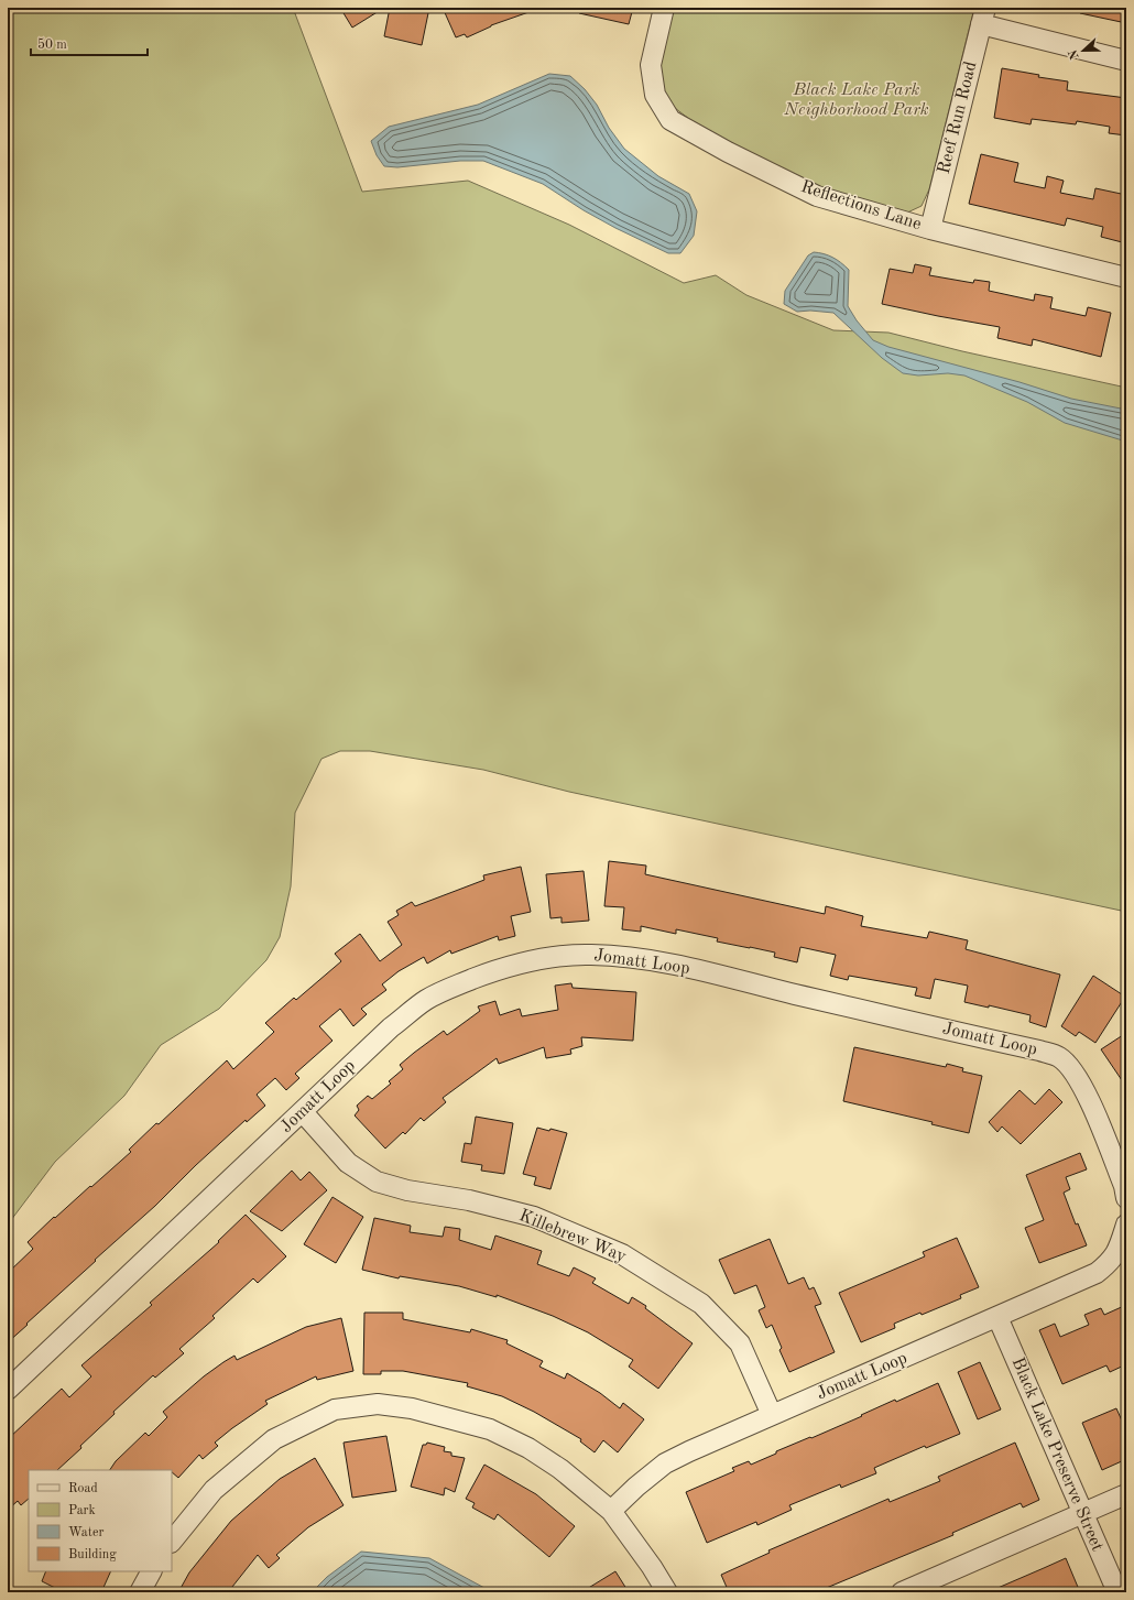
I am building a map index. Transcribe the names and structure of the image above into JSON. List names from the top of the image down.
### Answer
{
  "streets": {
    "street": [
      "Reef Run Road",
      "Reflections Lane",
      "Jomatt Loop",
      "Killebrew Way",
      "Black Lake Preserve Street"
    ]
  },
  "crossings": [
    ["Reef Run Road", "Reflections Lane"],
    ["Jomatt Loop", "Killebrew Way"],
    ["Jomatt Loop", "Black Lake Preserve Street"]
  ],
  "parks": ["Black Lake Park Neighborhood Park"],
  "legend": [
    "Road",
    "Park",
    "Water",
    "Building"
  ],
  "scale_bar": "50 m",
  "north": "left"
}
